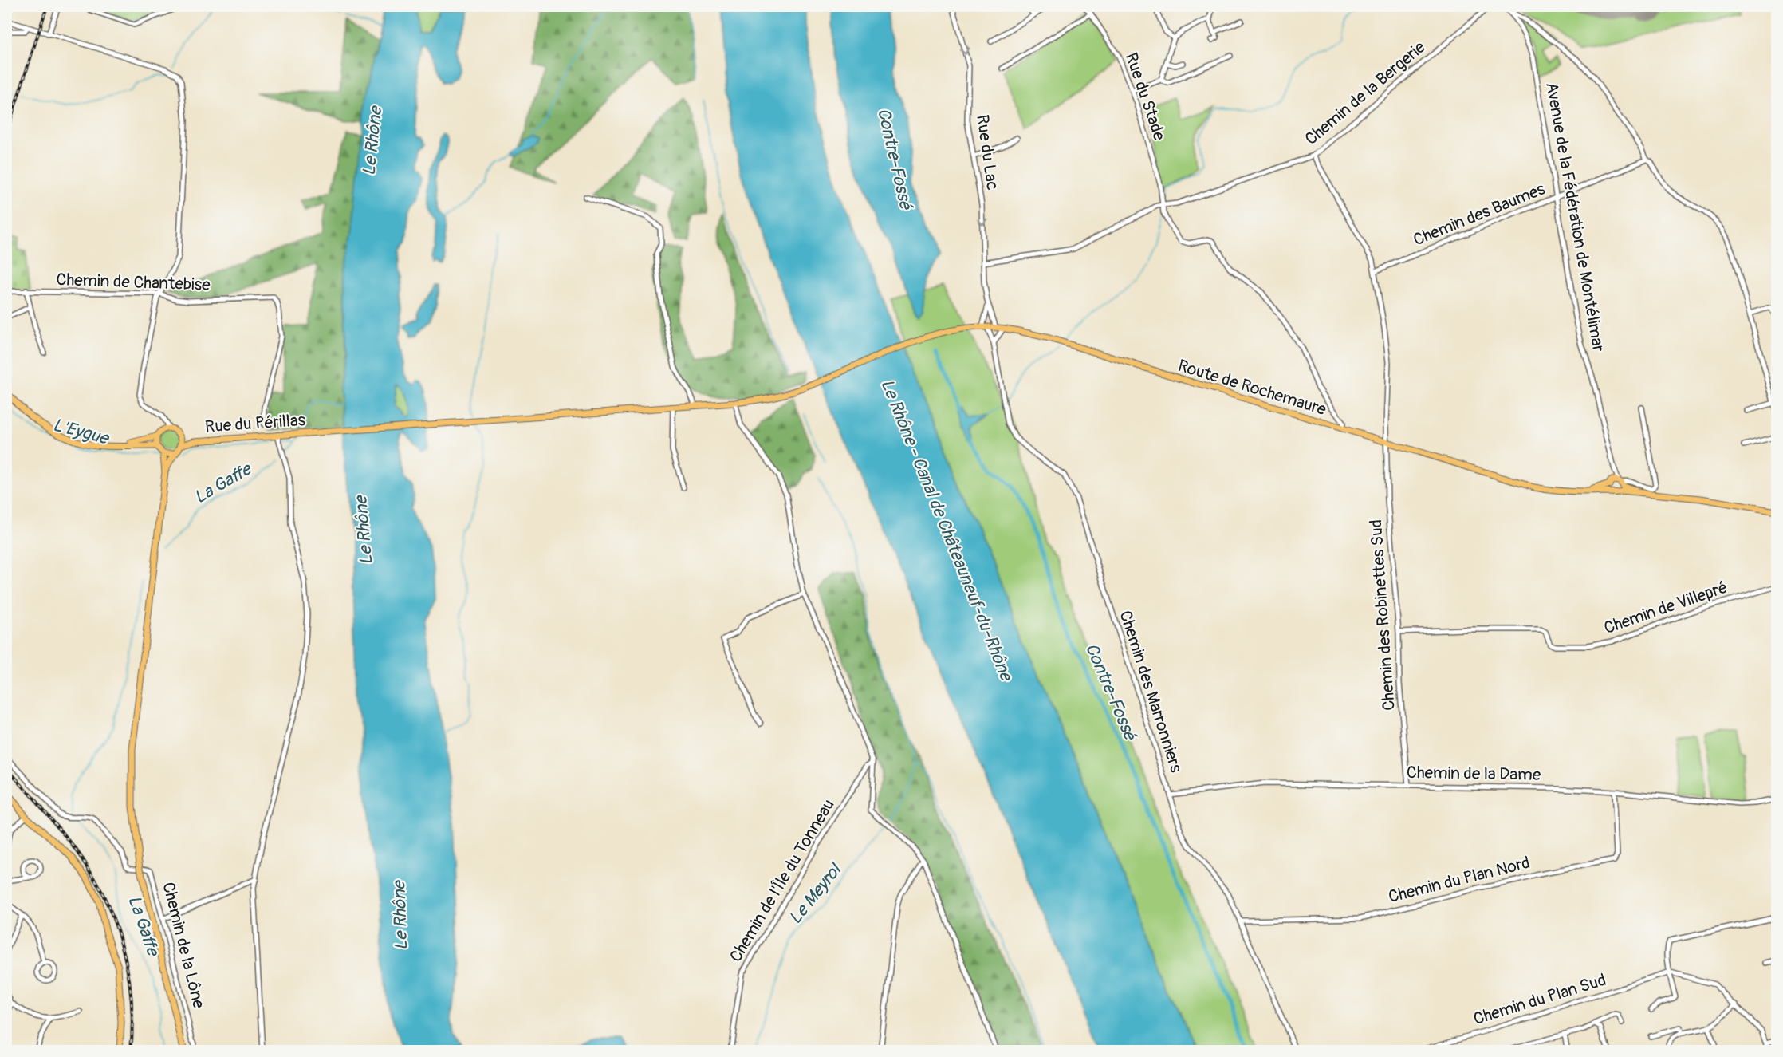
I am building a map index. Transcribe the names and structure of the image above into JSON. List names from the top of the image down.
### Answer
{
  "streets": {
    "main road": ["Route de Rochemaure", "Rue du Périllas"],
    "street": [
      "Chemin de la Bergerie",
      "Rue du Stade",
      "Rue du Lac",
      "Chemin des Baumes",
      "Avenue de la Fédération de Montélimar",
      "Chemin de Chantebise",
      "Chemin de Villepré",
      "Chemin des Robinettes Sud",
      "Chemin des Marronniers",
      "Chemin de la Dame",
      "Chemin du Plan Nord",
      "Chemin de l'Île du Tonneau",
      "Chemin de la Lône",
      "Chemin du Plan Sud"
    ]
  },
  "crossings": [
    ["Chemin de la Bergerie", "Rue du Stade"],
    ["Chemin de la Bergerie", "Rue du Lac"],
    ["Chemin de la Bergerie", "Chemin des Robinettes Sud"],
    ["Rue du Stade", "Route de Rochemaure"],
    ["Rue du Lac", "Route de Rochemaure"],
    ["Chemin des Baumes", "Avenue de la Fédération de Montélimar"],
    ["Chemin des Baumes", "Chemin des Robinettes Sud"],
    ["Avenue de la Fédération de Montélimar", "Route de Rochemaure"],
    ["Route de Rochemaure", "Rue du Périllas"],
    ["Route de Rochemaure", "Chemin des Robinettes Sud"],
    ["Route de Rochemaure", "Chemin des Marronniers"],
    ["Chemin de Villepré", "Chemin des Robinettes Sud"],
    ["Chemin des Robinettes Sud", "Chemin de la Dame"],
    ["Chemin des Marronniers", "Chemin de la Dame"],
    ["Chemin des Marronniers", "Chemin du Plan Nord"],
    ["Chemin de la Dame", "Chemin du Plan Nord"]
  ],
  "one_way": ["Rue du Lac"],
  "water": [
    "Le Rhône",
    "Contre-Fossé",
    "L'Eygue",
    "La Gaffe",
    "Le Rhône - Canal de Châteauneuf-du-Rhône",
    "Le Meyrol"
  ]
}
